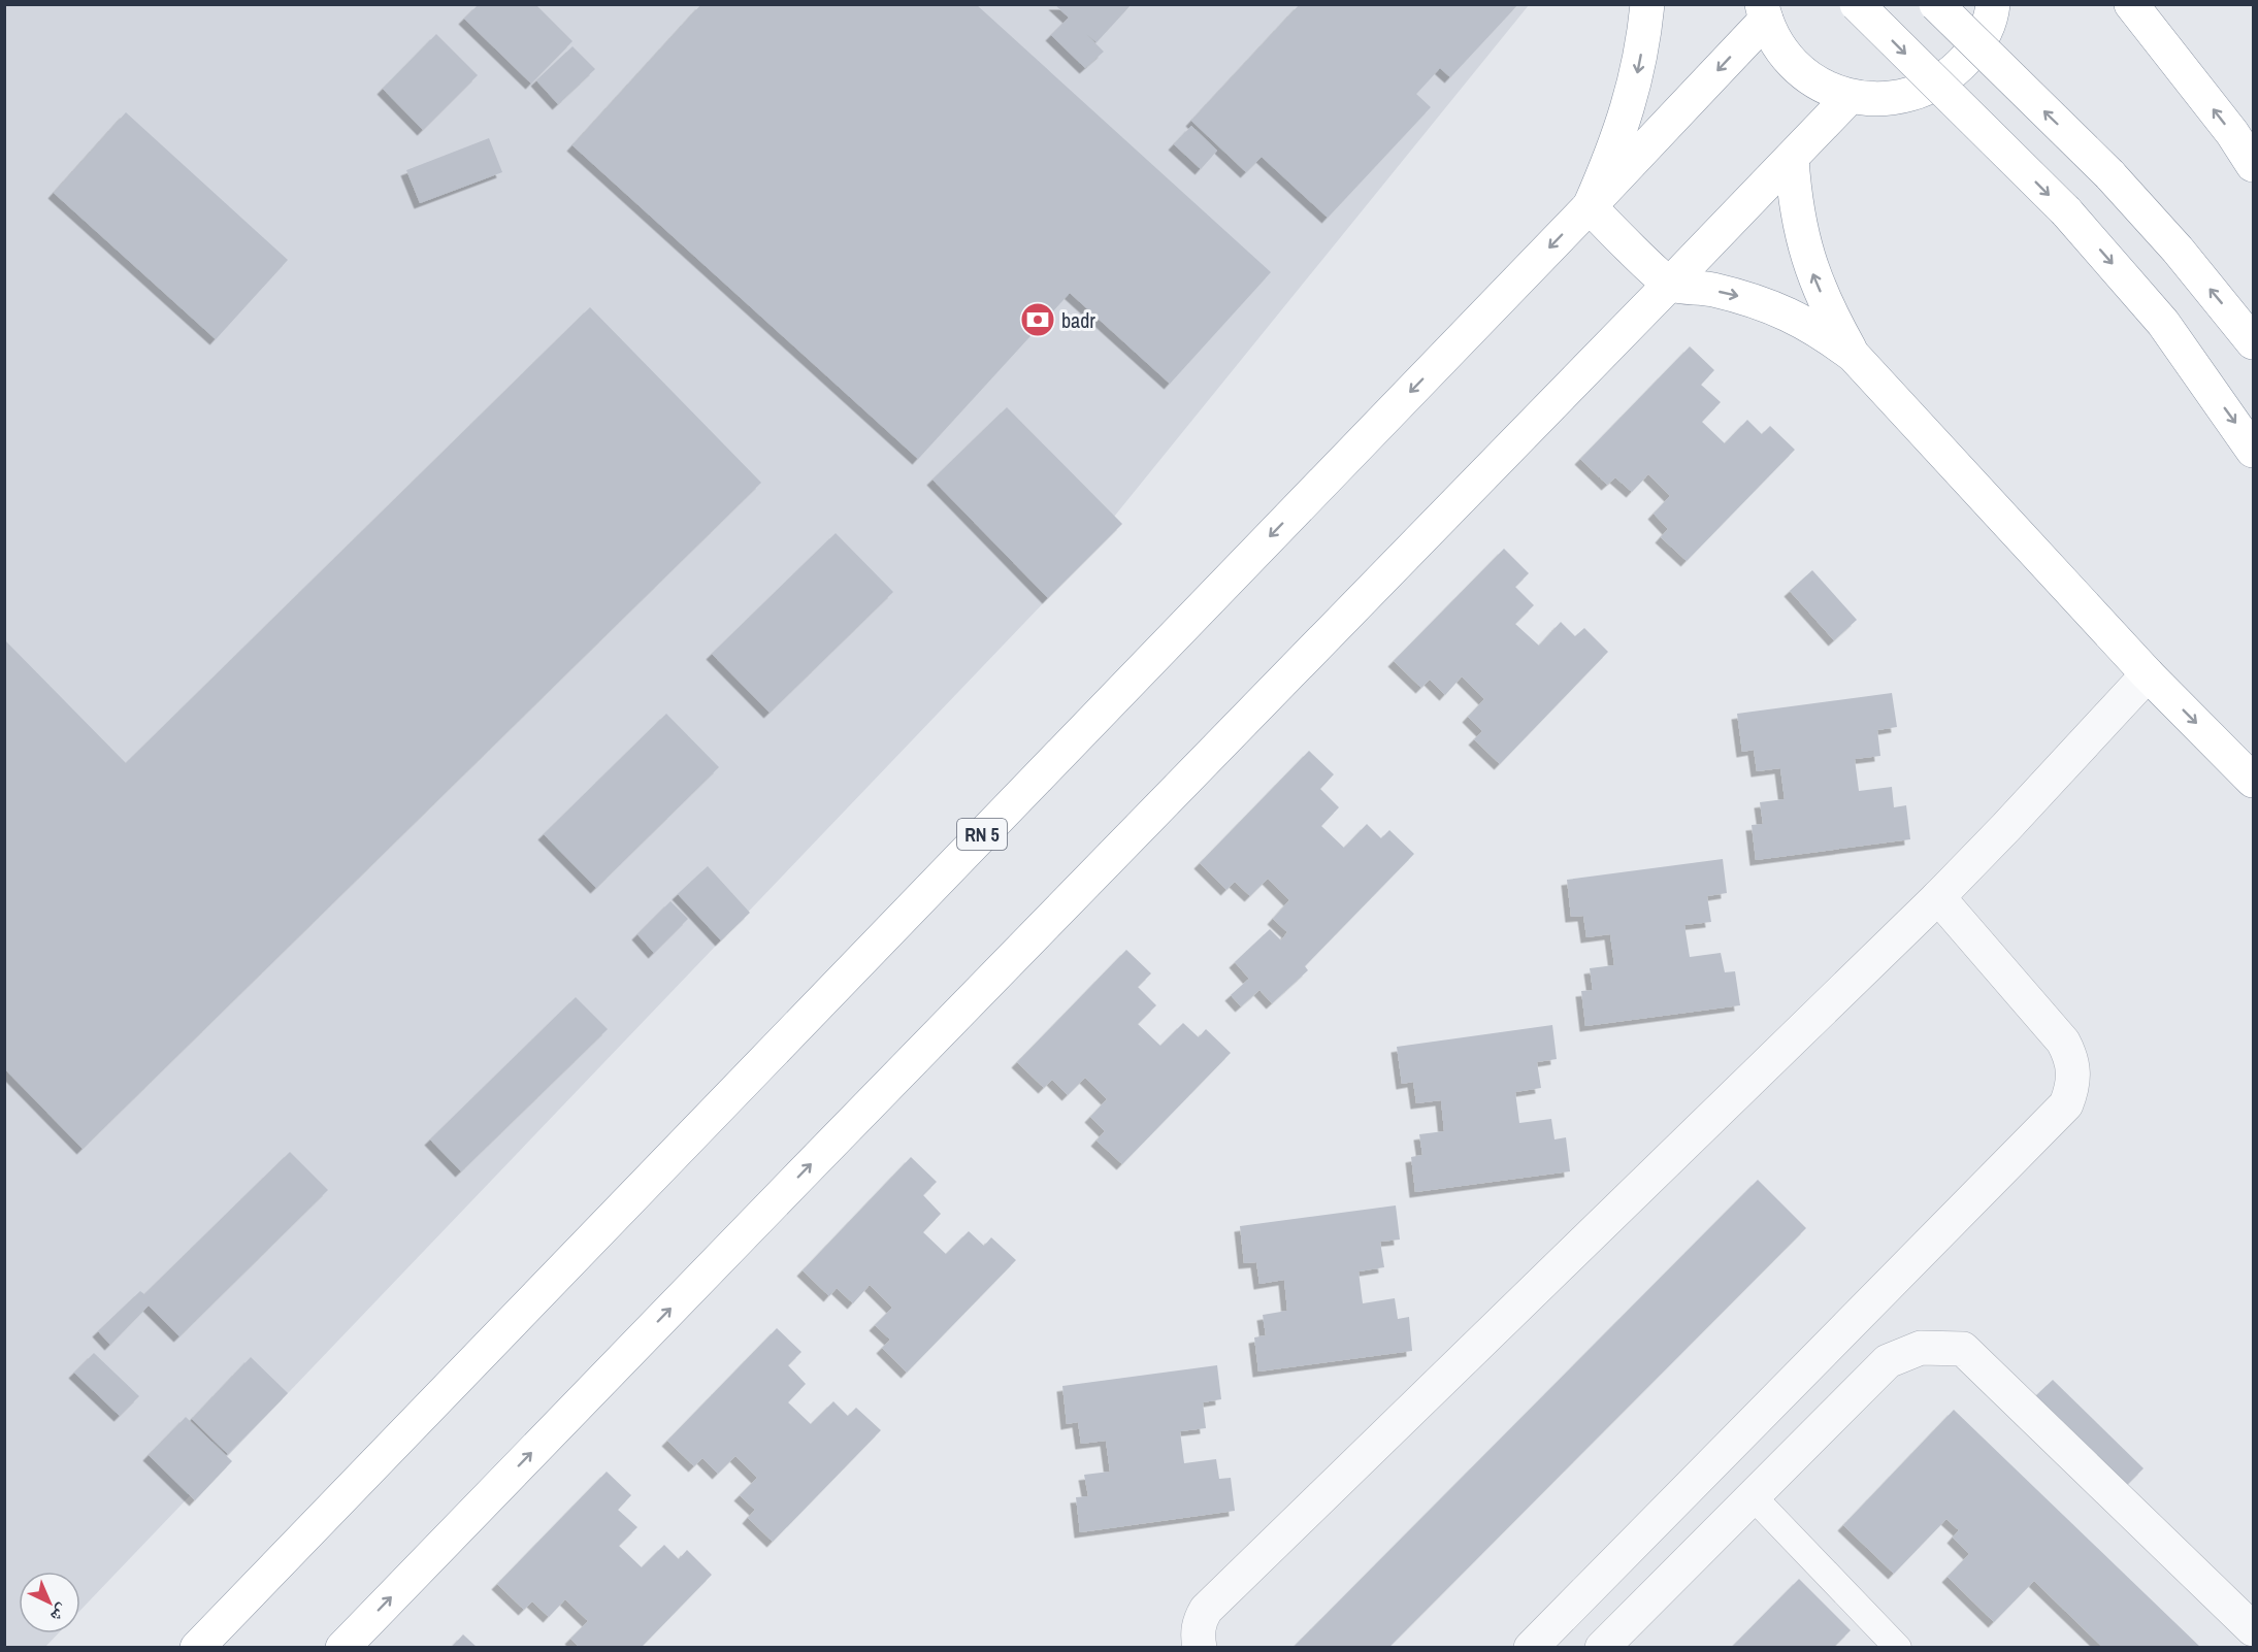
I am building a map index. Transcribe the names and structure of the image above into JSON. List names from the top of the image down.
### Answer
{
  "streets": {
    "highway": ["RN 5"]
  },
  "places": {
    "bank": ["badr"]
  },
  "north": "bottom right"
}
